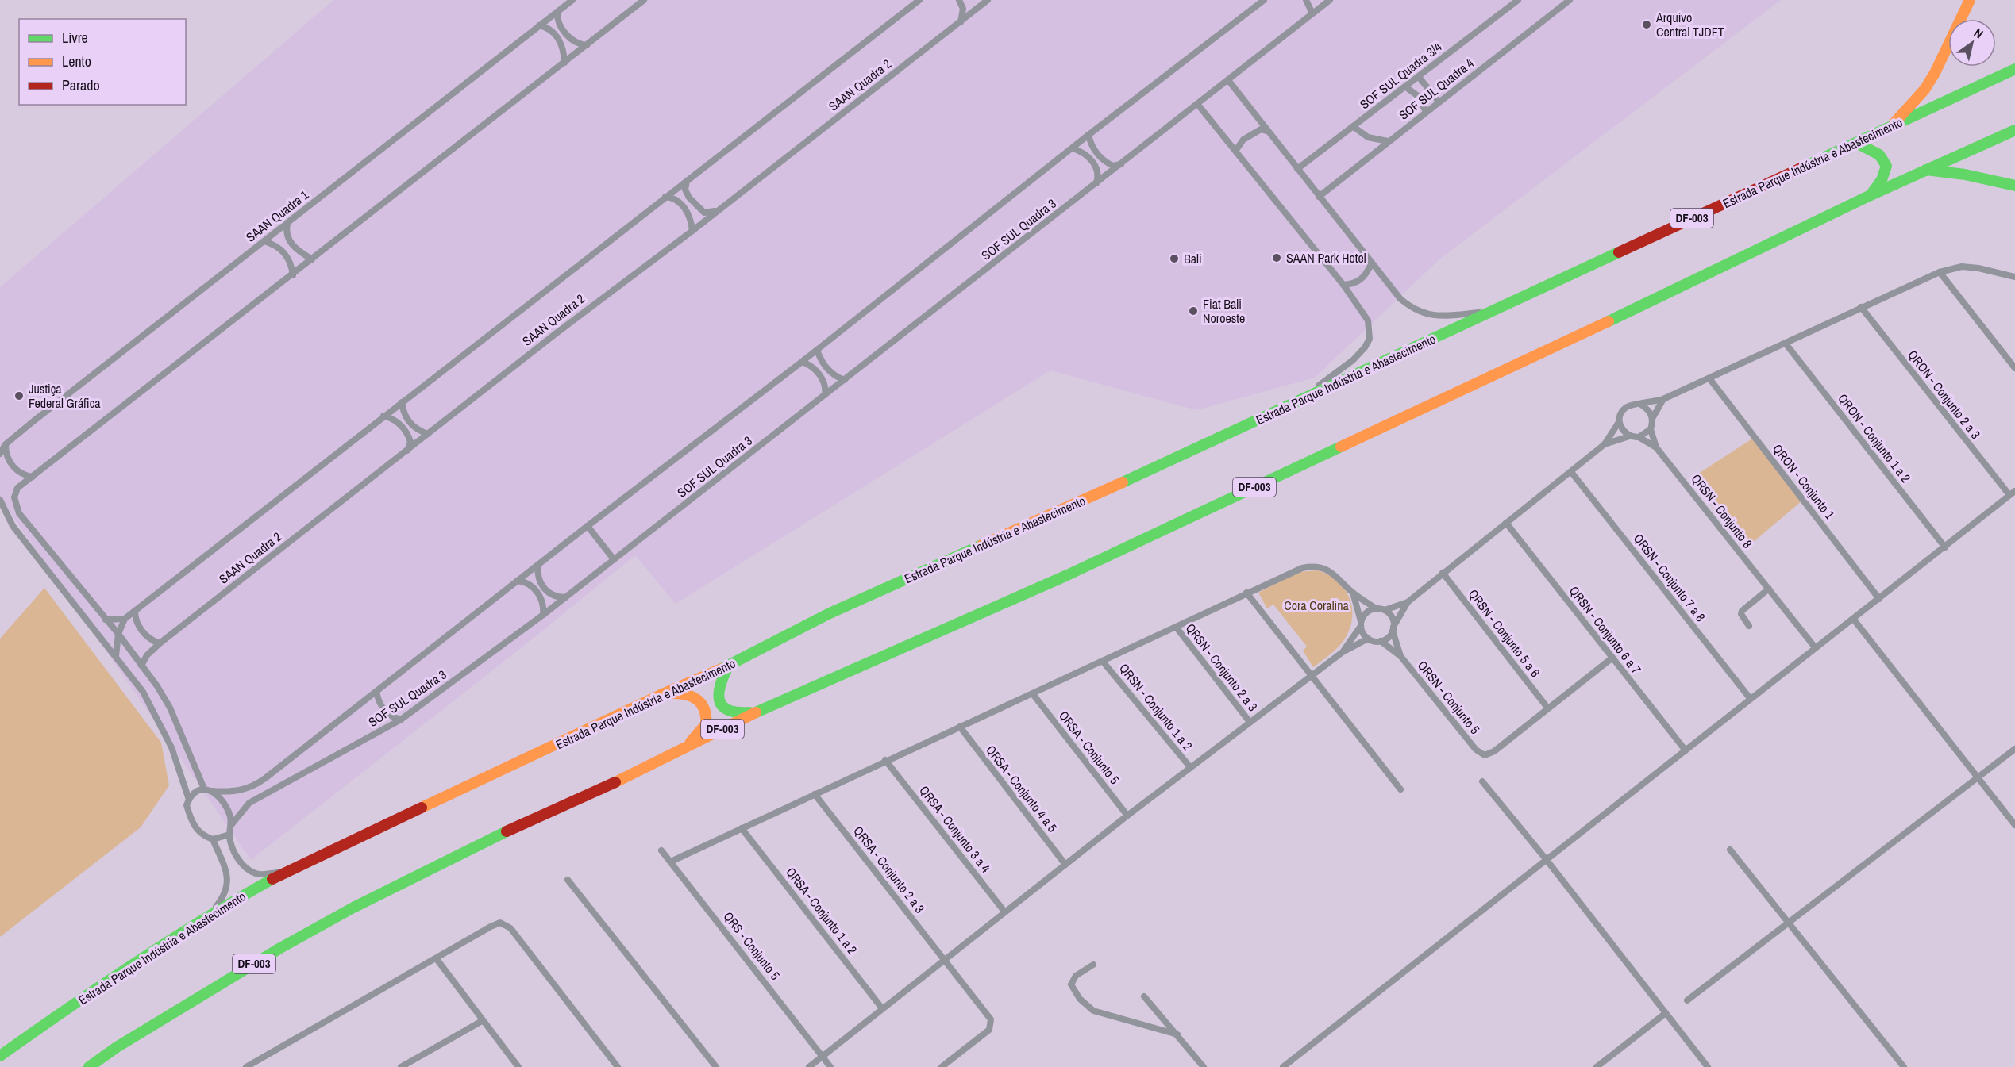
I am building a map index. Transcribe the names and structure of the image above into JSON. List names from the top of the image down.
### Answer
{
  "streets": {
    "highway": ["Estrada Parque Indústria e Abastecimento", "DF-003"],
    "street": [
      "SOF SUL Quadra 3/4",
      "SAAN Quadra 2",
      "SOF SUL Quadra 4",
      "SAAN Quadra 1",
      "SOF SUL Quadra 3",
      "QRON - Conjunto 2 a 3",
      "QRON - Conjunto 1 a 2",
      "QRON - Conjunto 1",
      "QRSN - Conjunto 8",
      "QRSN - Conjunto 7 a 8",
      "QRSN - Conjunto 6 a 7",
      "QRSN - Conjunto 5 a 6",
      "QRSN - Conjunto 2 a 3",
      "QRSN - Conjunto 5",
      "QRSN - Conjunto 1 a 2",
      "QRSA - Conjunto 5",
      "QRSA - Conjunto 4 a 5",
      "QRSA - Conjunto 3 a 4",
      "QRSA - Conjunto 2 a 3",
      "QRSA - Conjunto 1 a 2",
      "QRS - Conjunto 5"
    ]
  },
  "crossings": [
    ["QRSN - Conjunto 5 a 6", "QRSN - Conjunto 5"]
  ],
  "parks": ["Cora Coralina"],
  "places": [
    "Arquivo Central TJDFT",
    "SAAN Park Hotel",
    "Bali",
    "Fiat Bali Noroeste",
    "Justiça Federal Gráfica"
  ],
  "legend": ["Livre", "Lento", "Parado"],
  "north": "top right"
}
